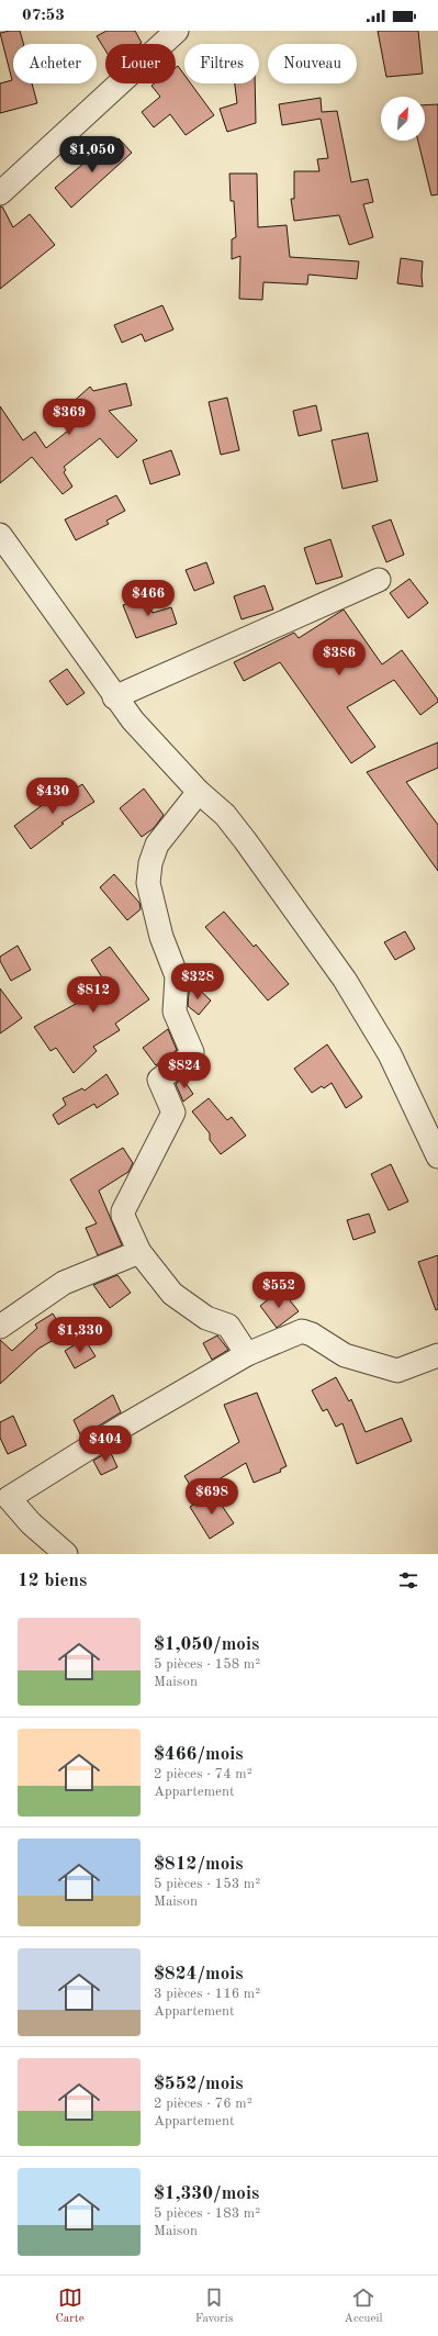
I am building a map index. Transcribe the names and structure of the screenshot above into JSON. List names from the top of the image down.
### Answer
{
  "north": "top right",
  "page": {
    "status": "07:53",
    "chip": [
      "Acheter",
      "Louer",
      "Filtres",
      "Nouveau"
    ],
    "price": [
      "$1,050",
      "$369",
      "$466",
      "$386",
      "$430",
      "$328",
      "$812",
      "$824",
      "$552",
      "$1,330",
      "$404",
      "$698"
    ],
    "heading": "12 biens",
    "list": [
      {
        "name": "$1,050/mois",
        "note": "5 pièces · 158 m² · Maison"
      },
      {
        "name": "$466/mois",
        "note": "2 pièces · 74 m² · Appartement"
      },
      {
        "name": "$812/mois",
        "note": "5 pièces · 153 m² · Maison"
      },
      {
        "name": "$824/mois",
        "note": "3 pièces · 116 m² · Appartement"
      },
      {
        "name": "$552/mois",
        "note": "2 pièces · 76 m² · Appartement"
      },
      {
        "name": "$1,330/mois",
        "note": "5 pièces · 183 m² · Maison"
      }
    ],
    "tabs": ["Carte", "Favoris", "Accueil"]
  }
}
